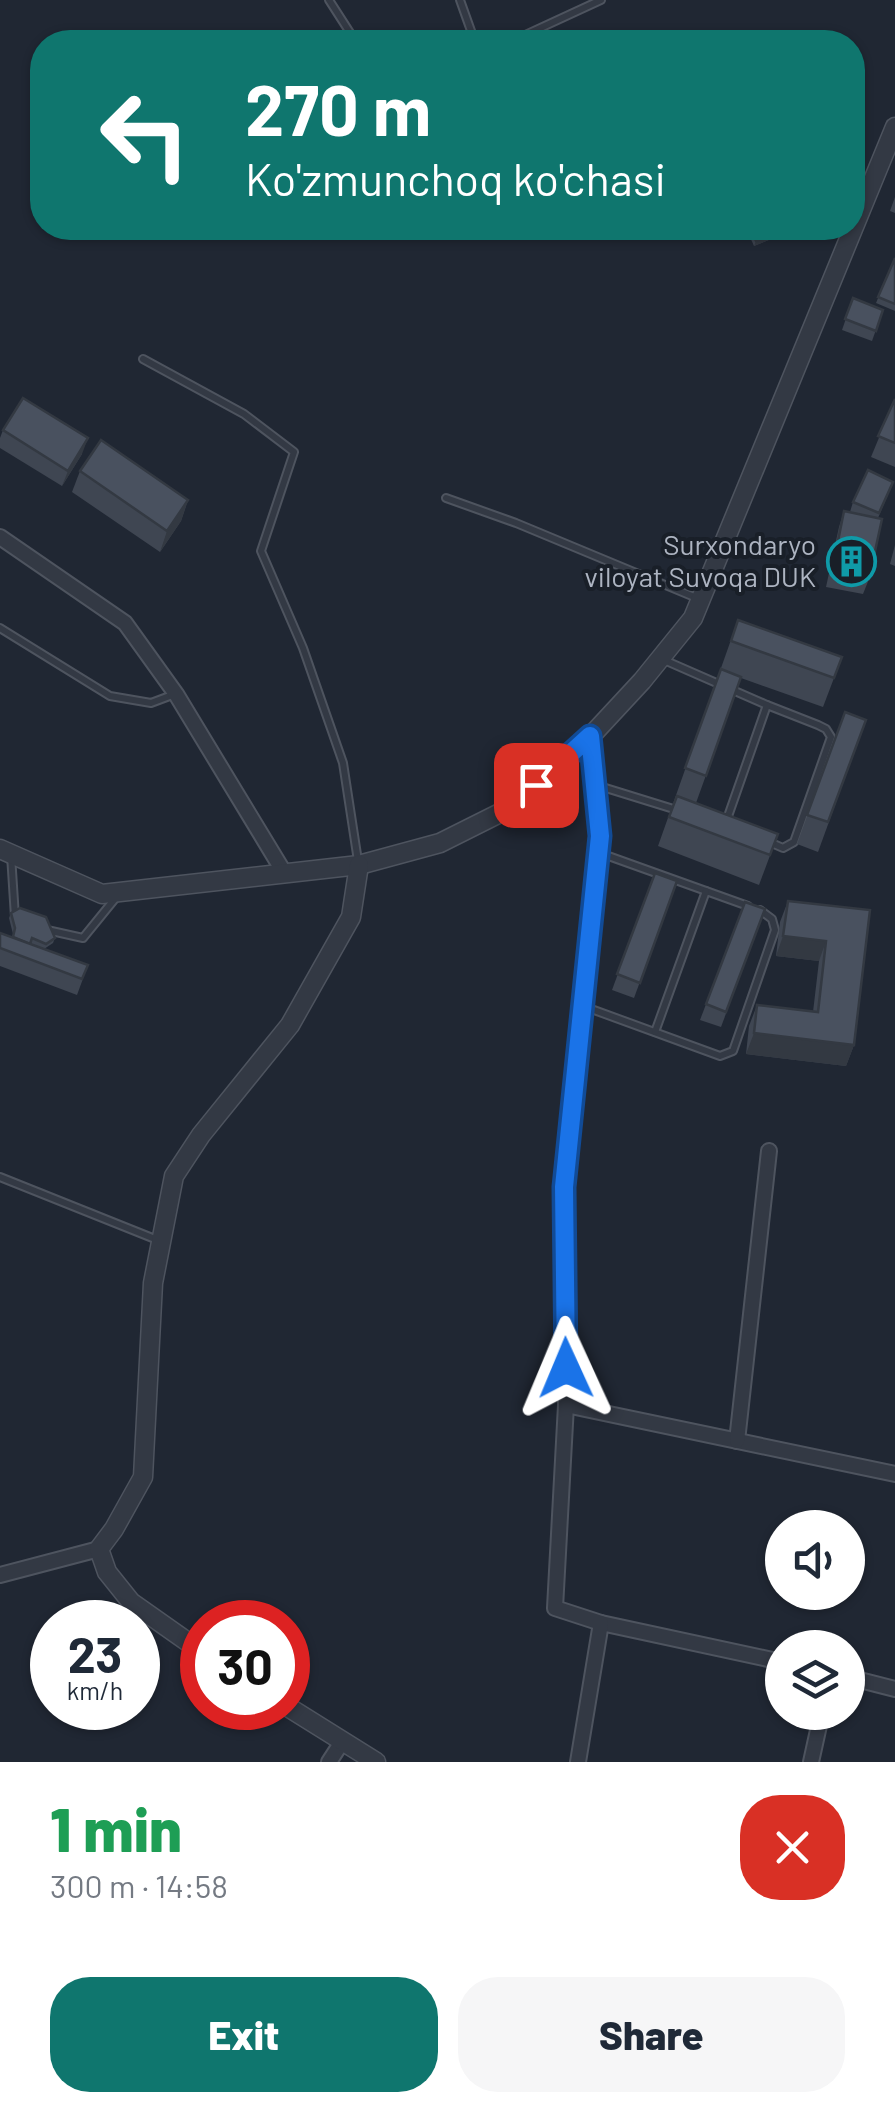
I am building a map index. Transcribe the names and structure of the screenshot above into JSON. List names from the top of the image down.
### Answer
{
  "places": {
    "building": ["Surxondaryo viloyat Suvoqa DUK"]
  },
  "page": {
    "turn": ["270 m", "Ko'zmunchoq ko'chasi"],
    "speed": "23 km/h",
    "limit": "30",
    "heading": ["1 min", "300 m · 14:58"],
    "buttons": ["Exit", "Share"]
  }
}
